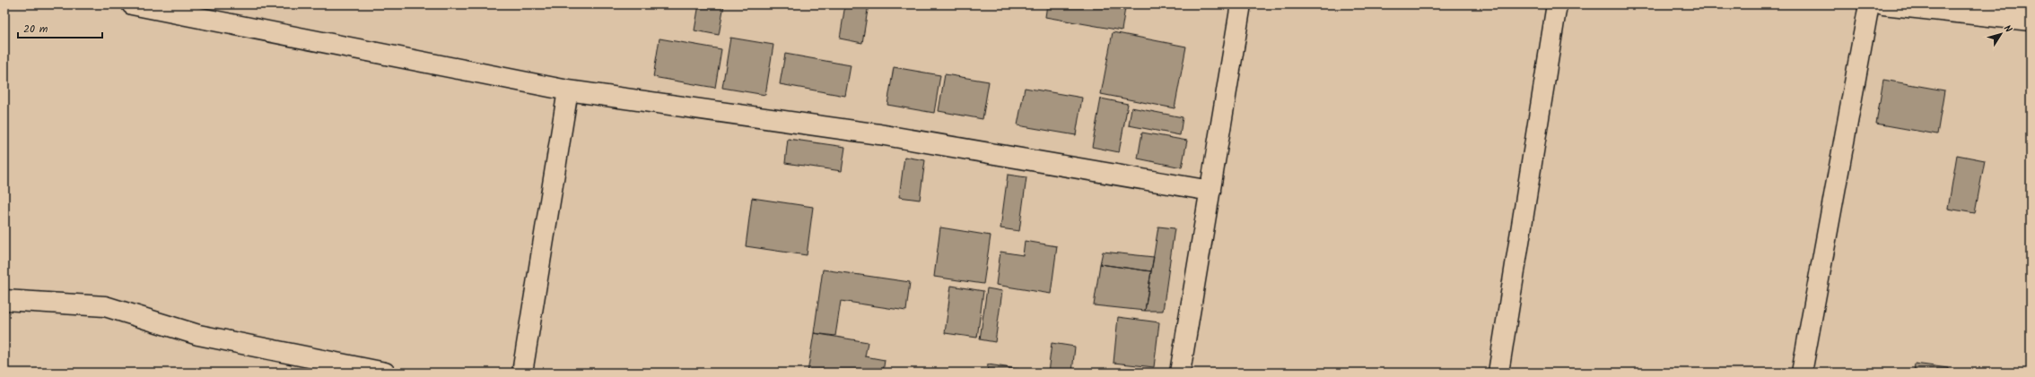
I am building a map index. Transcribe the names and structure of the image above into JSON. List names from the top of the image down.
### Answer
{
  "scale_bar": "20 m",
  "north": "top right"
}
